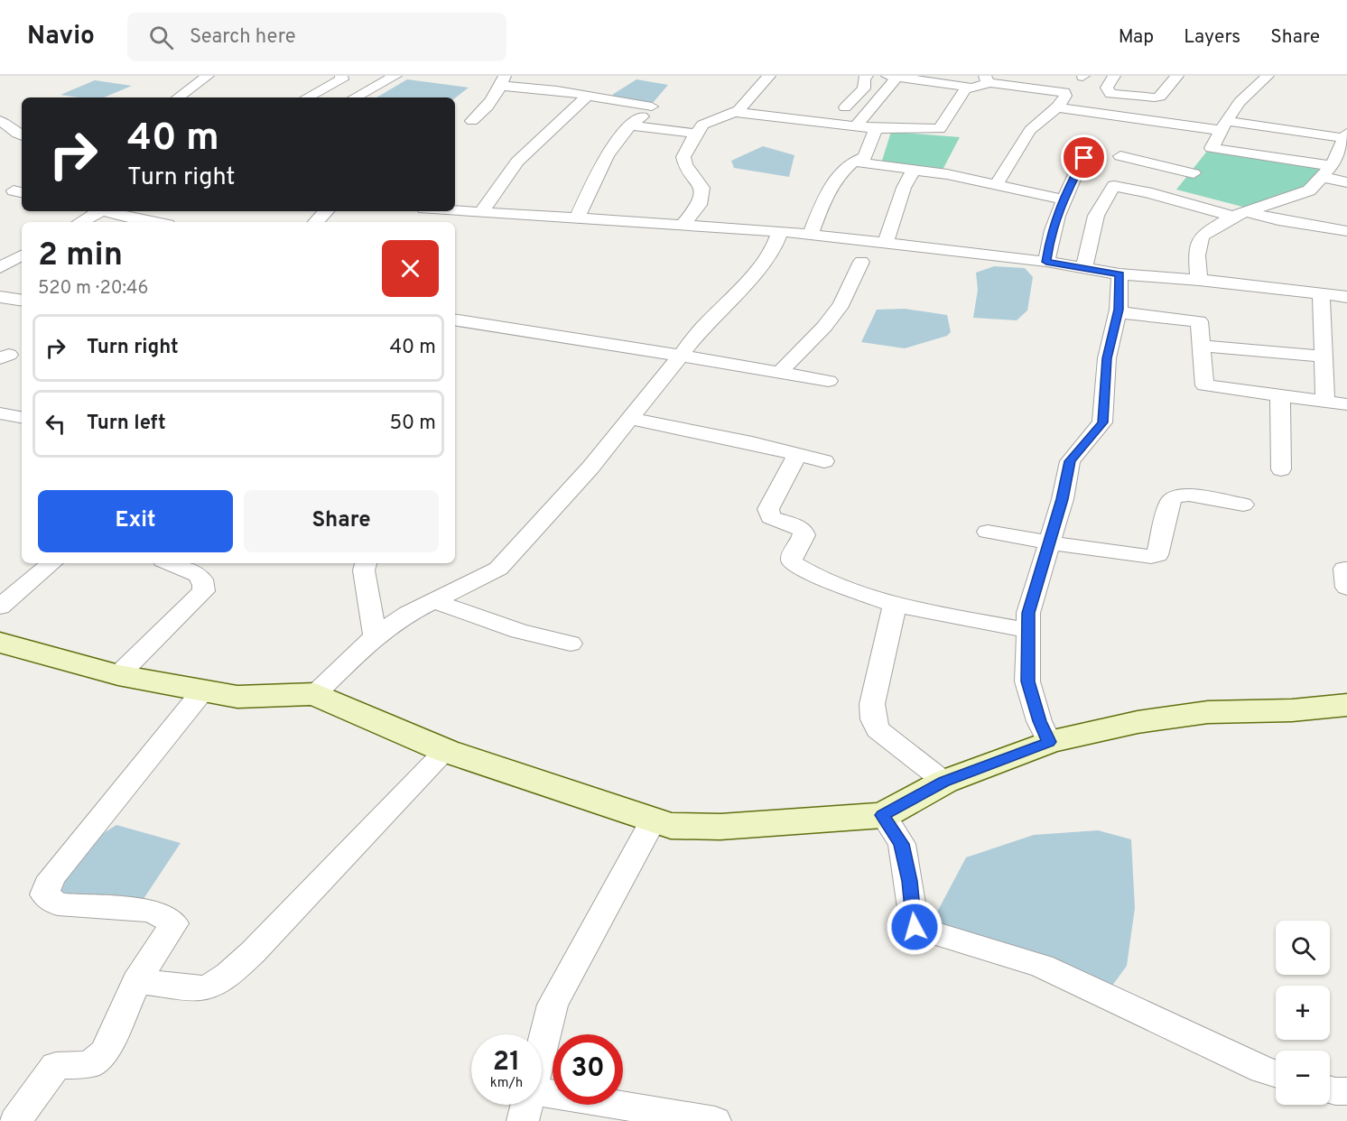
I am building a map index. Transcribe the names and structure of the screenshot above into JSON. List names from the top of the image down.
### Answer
{
  "page": {
    "header": "Navio",
    "search": "Search here",
    "nav": ["Map", "Layers", "Share"],
    "turn": ["40 m", "Turn right"],
    "heading": ["2 min", "520 m · 20:46"],
    "list": [
      {
        "name": "Turn right",
        "value": "40 m"
      },
      {
        "name": "Turn left",
        "value": "50 m"
      }
    ],
    "buttons": ["Exit", "Share"],
    "map_buttons": ["+", "−"],
    "speed": "21 km/h",
    "limit": "30"
  }
}
